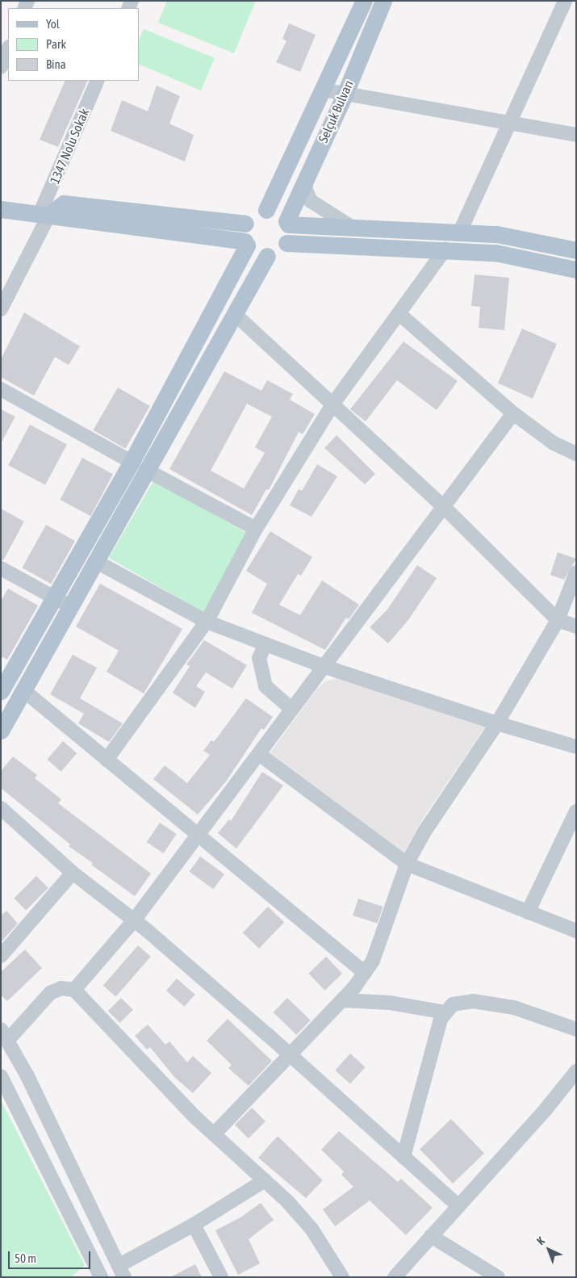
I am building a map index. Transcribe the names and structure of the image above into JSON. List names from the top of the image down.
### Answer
{
  "streets": {
    "main road": ["Selçuk Bulvarı"],
    "street": ["1347 Nolu Sokak"]
  },
  "legend": ["Yol", "Park", "Bina"],
  "scale_bar": "50 m",
  "north": "top left"
}
